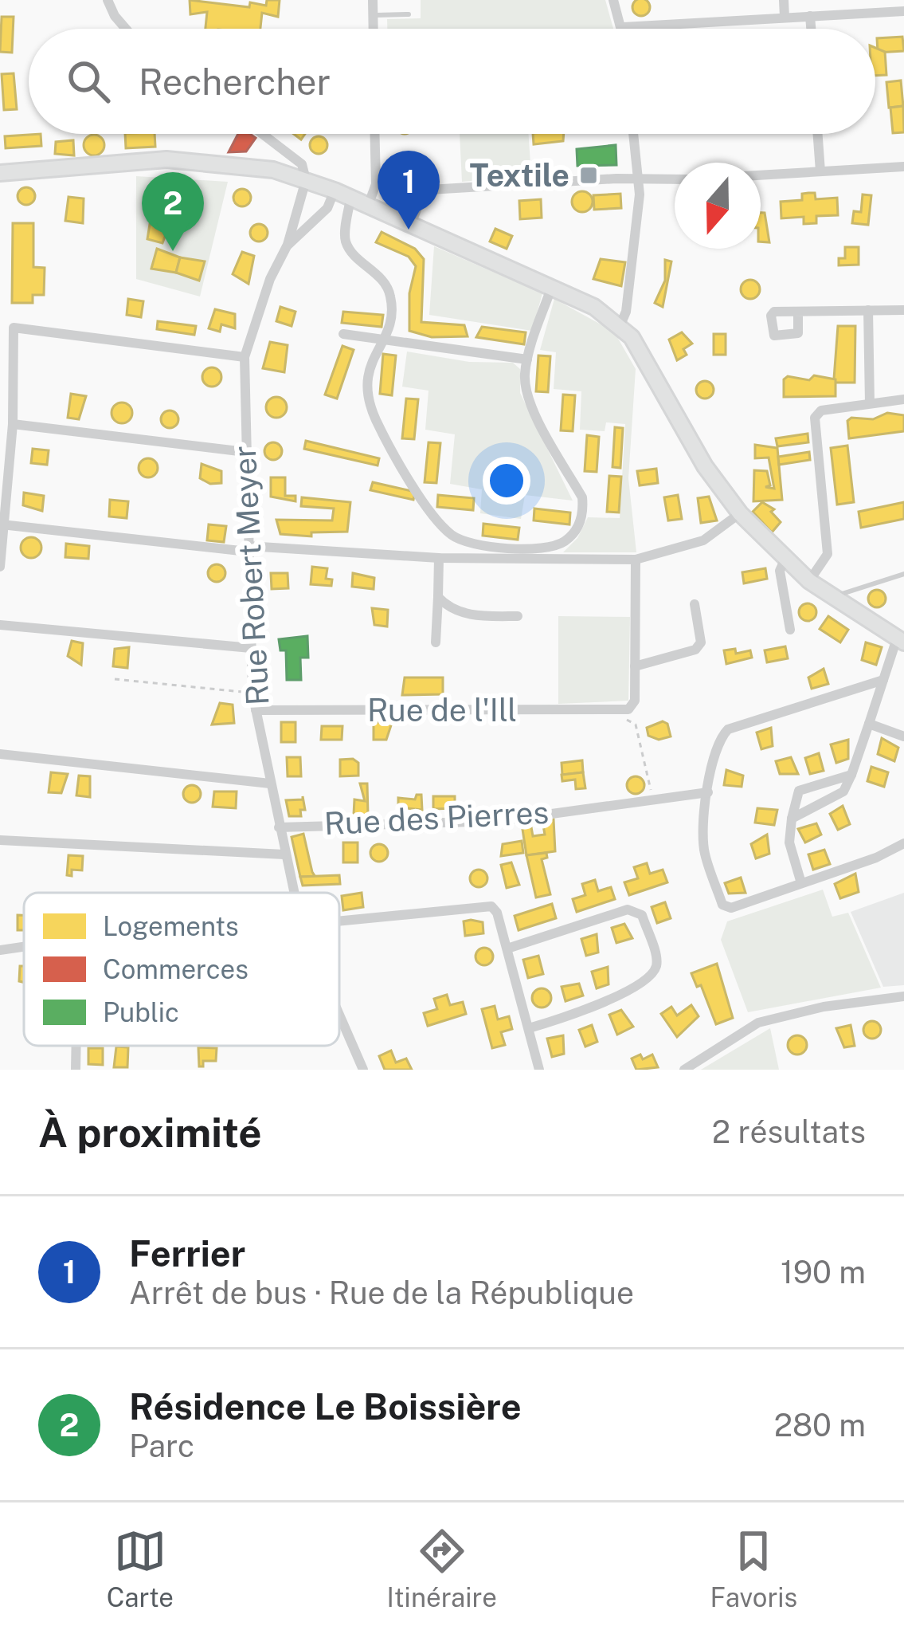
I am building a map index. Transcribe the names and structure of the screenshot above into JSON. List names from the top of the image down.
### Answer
{
  "streets": {
    "street": ["Rue Robert Meyer", "Rue de l'Ill", "Rue des Pierres"]
  },
  "crossings": [
    ["Rue Robert Meyer", "Rue de l'Ill"],
    ["Rue Robert Meyer", "Rue des Pierres"]
  ],
  "places": {
    "transit": ["Textile"]
  },
  "legend": ["Logements", "Commerces", "Public"],
  "north": "bottom",
  "page": {
    "search": "Rechercher",
    "pins": ["1", "2"],
    "heading": ["À proximité", "2 résultats"],
    "list": [
      {
        "mark": "1",
        "name": "Ferrier",
        "note": "Arrêt de bus · Rue de la République",
        "value": "190 m"
      },
      {
        "mark": "2",
        "name": "Résidence Le Boissière",
        "note": "Parc",
        "value": "280 m"
      }
    ],
    "nav": ["Carte", "Itinéraire", "Favoris"]
  }
}
